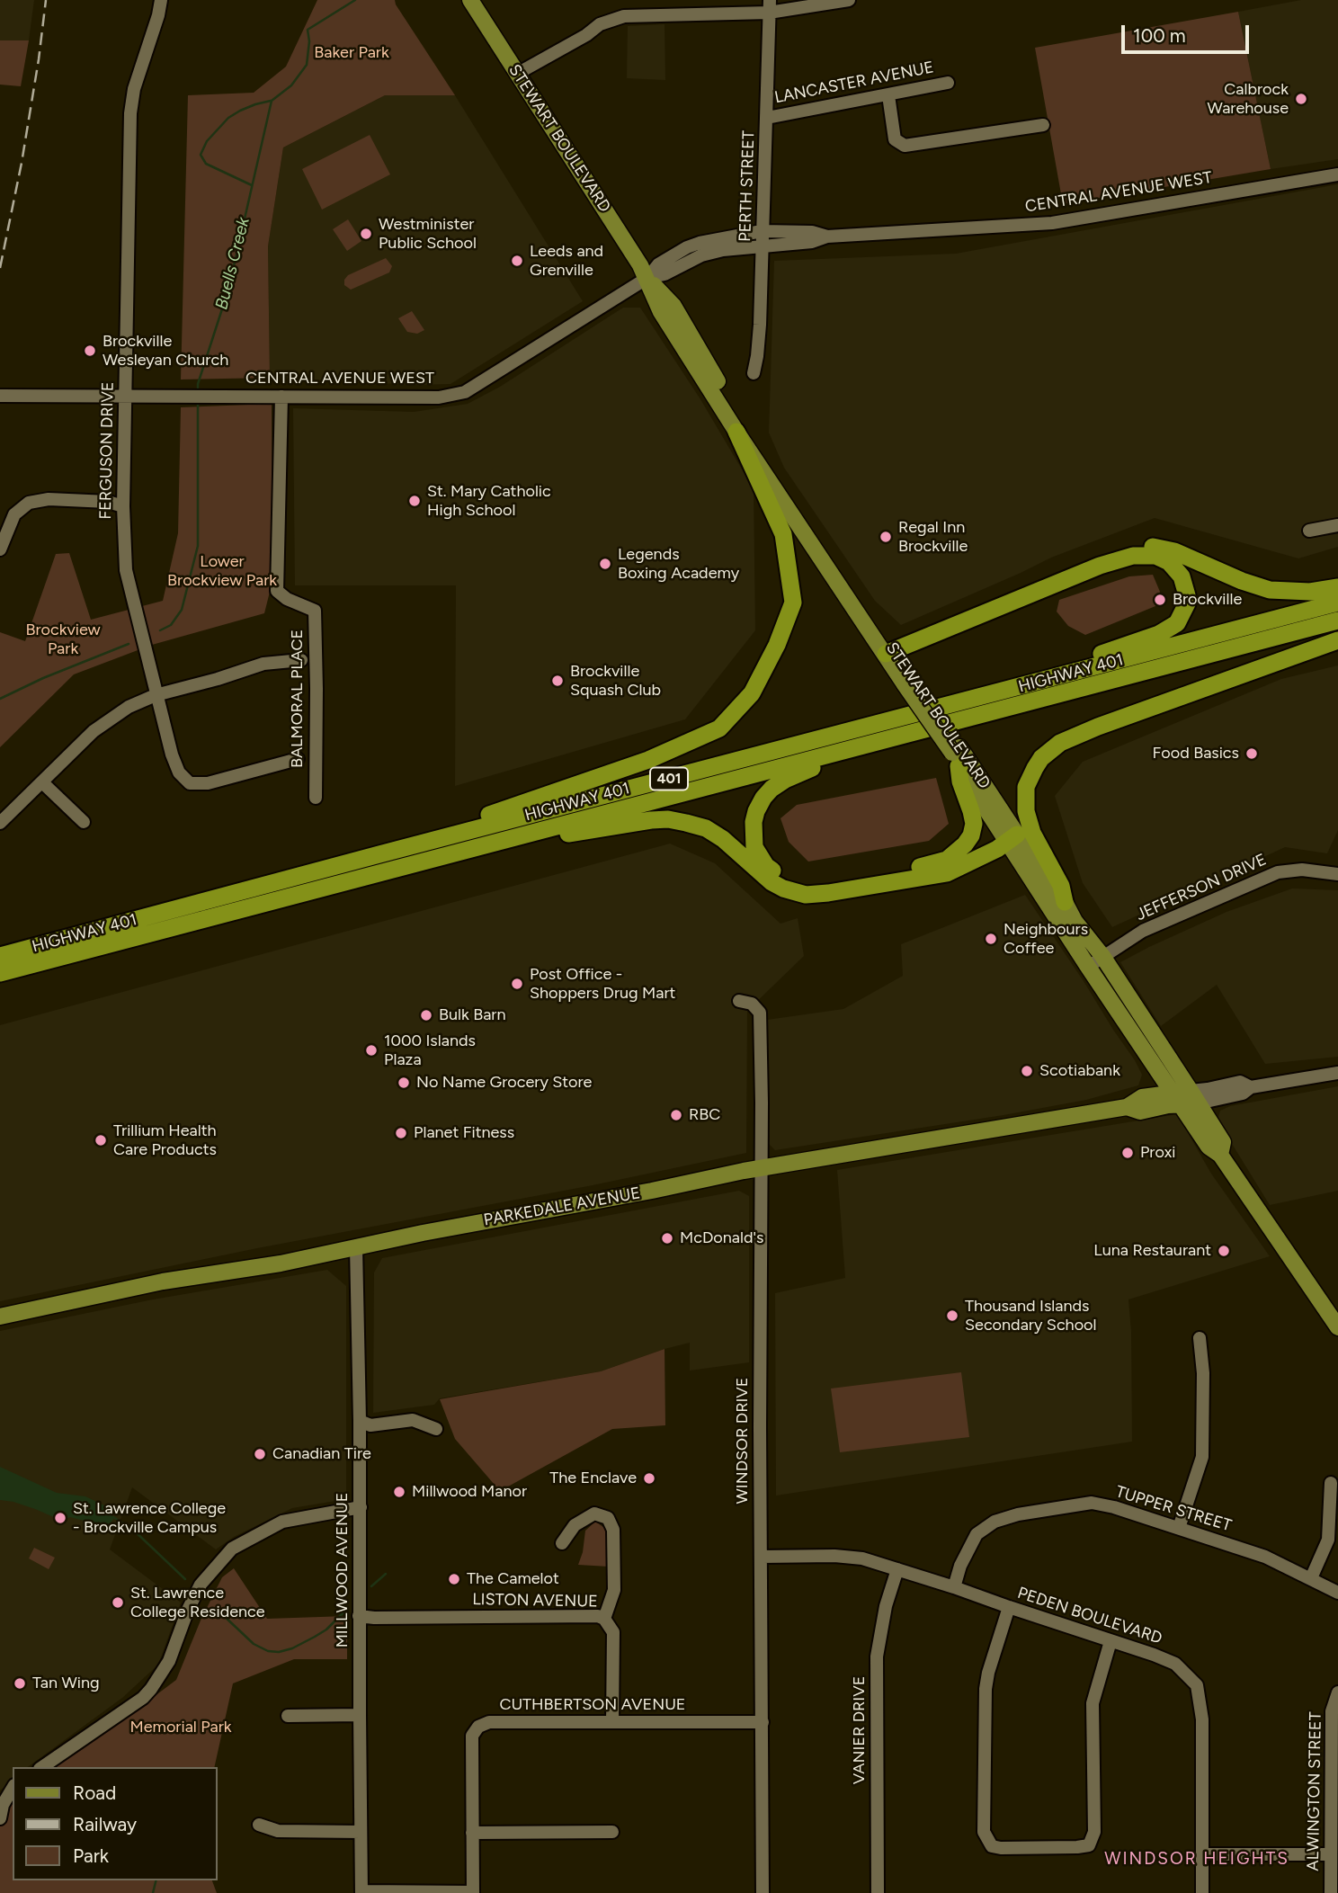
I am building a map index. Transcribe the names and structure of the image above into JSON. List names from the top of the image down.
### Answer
{
  "streets": {
    "highway": ["HIGHWAY 401", "401"],
    "main road": ["STEWART BOULEVARD", "PARKEDALE AVENUE"],
    "street": [
      "LANCASTER AVENUE",
      "PERTH STREET",
      "CENTRAL AVENUE WEST",
      "FERGUSON DRIVE",
      "BALMORAL PLACE",
      "JEFFERSON DRIVE",
      "WINDSOR DRIVE",
      "TUPPER STREET",
      "MILLWOOD AVENUE",
      "LISTON AVENUE",
      "PEDEN BOULEVARD",
      "CUTHBERTSON AVENUE",
      "VANIER DRIVE",
      "ALWINGTON STREET"
    ]
  },
  "crossings": [
    ["LANCASTER AVENUE", "PERTH STREET"],
    ["STEWART BOULEVARD", "CENTRAL AVENUE WEST"],
    ["STEWART BOULEVARD", "JEFFERSON DRIVE"],
    ["STEWART BOULEVARD", "PARKEDALE AVENUE"],
    ["PERTH STREET", "CENTRAL AVENUE WEST"],
    ["CENTRAL AVENUE WEST", "FERGUSON DRIVE"],
    ["CENTRAL AVENUE WEST", "BALMORAL PLACE"],
    ["PARKEDALE AVENUE", "WINDSOR DRIVE"],
    ["PARKEDALE AVENUE", "MILLWOOD AVENUE"],
    ["WINDSOR DRIVE", "PEDEN BOULEVARD"],
    ["WINDSOR DRIVE", "CUTHBERTSON AVENUE"],
    ["TUPPER STREET", "PEDEN BOULEVARD"],
    ["MILLWOOD AVENUE", "LISTON AVENUE"],
    ["LISTON AVENUE", "CUTHBERTSON AVENUE"],
    ["PEDEN BOULEVARD", "VANIER DRIVE"]
  ],
  "districts": ["WINDSOR HEIGHTS"],
  "water": ["Buells Creek"],
  "parks": [
    "Baker Park",
    "Lower Brockview Park",
    "Brockview Park",
    "Memorial Park"
  ],
  "places": [
    "Calbrock Warehouse",
    "Westminister Public School",
    "Leeds and Grenville",
    "Brockville Wesleyan Church",
    "St. Mary Catholic High School",
    "Regal Inn Brockville",
    "Legends Boxing Academy",
    "Brockville",
    "Brockville Squash Club",
    "Food Basics",
    "Neighbours Coffee",
    "Post Office - Shoppers Drug Mart",
    "Bulk Barn",
    "1000 Islands Plaza",
    "Scotiabank",
    "No Name Grocery Store",
    "RBC",
    "Planet Fitness",
    "Trillium Health Care Products",
    "Proxi",
    "McDonald's",
    "Luna Restaurant",
    "Thousand Islands Secondary School",
    "Canadian Tire",
    "The Enclave",
    "Millwood Manor",
    "St. Lawrence College - Brockville Campus",
    "The Camelot",
    "St. Lawrence College Residence",
    "Tan Wing"
  ],
  "legend": ["Road", "Railway", "Park"],
  "scale_bar": "100 m"
}
